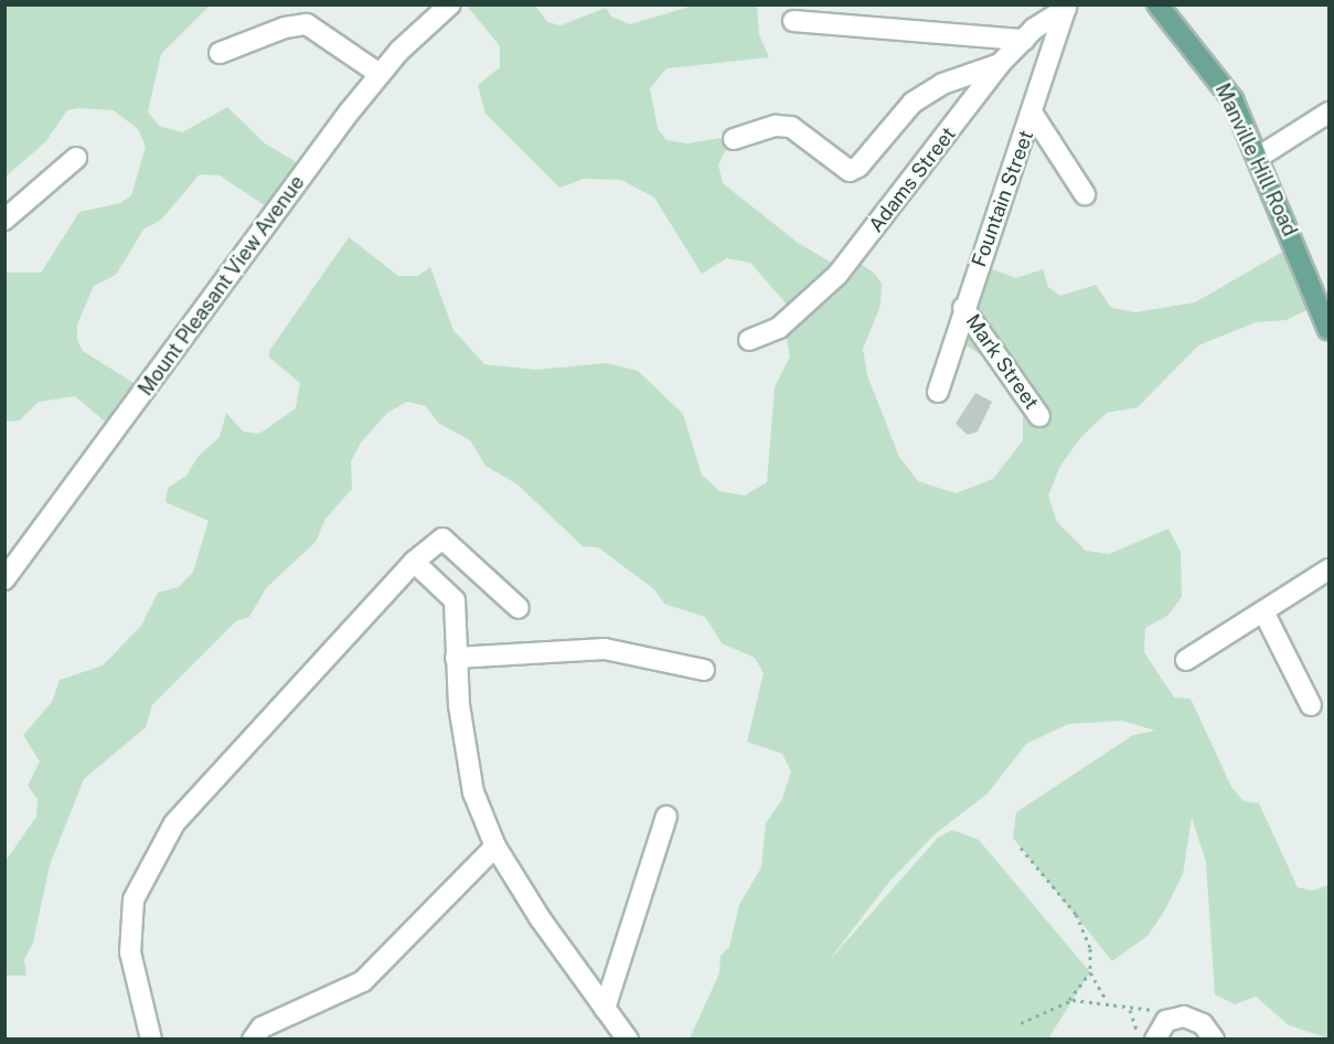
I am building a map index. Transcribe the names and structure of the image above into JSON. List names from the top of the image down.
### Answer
{
  "streets": {
    "main road": ["Manville Hill Road"],
    "street": [
      "Adams Street",
      "Fountain Street",
      "Mount Pleasant View Avenue",
      "Mark Street"
    ]
  },
  "crossings": [
    ["Adams Street", "Fountain Street"],
    ["Fountain Street", "Mark Street"]
  ]
}
